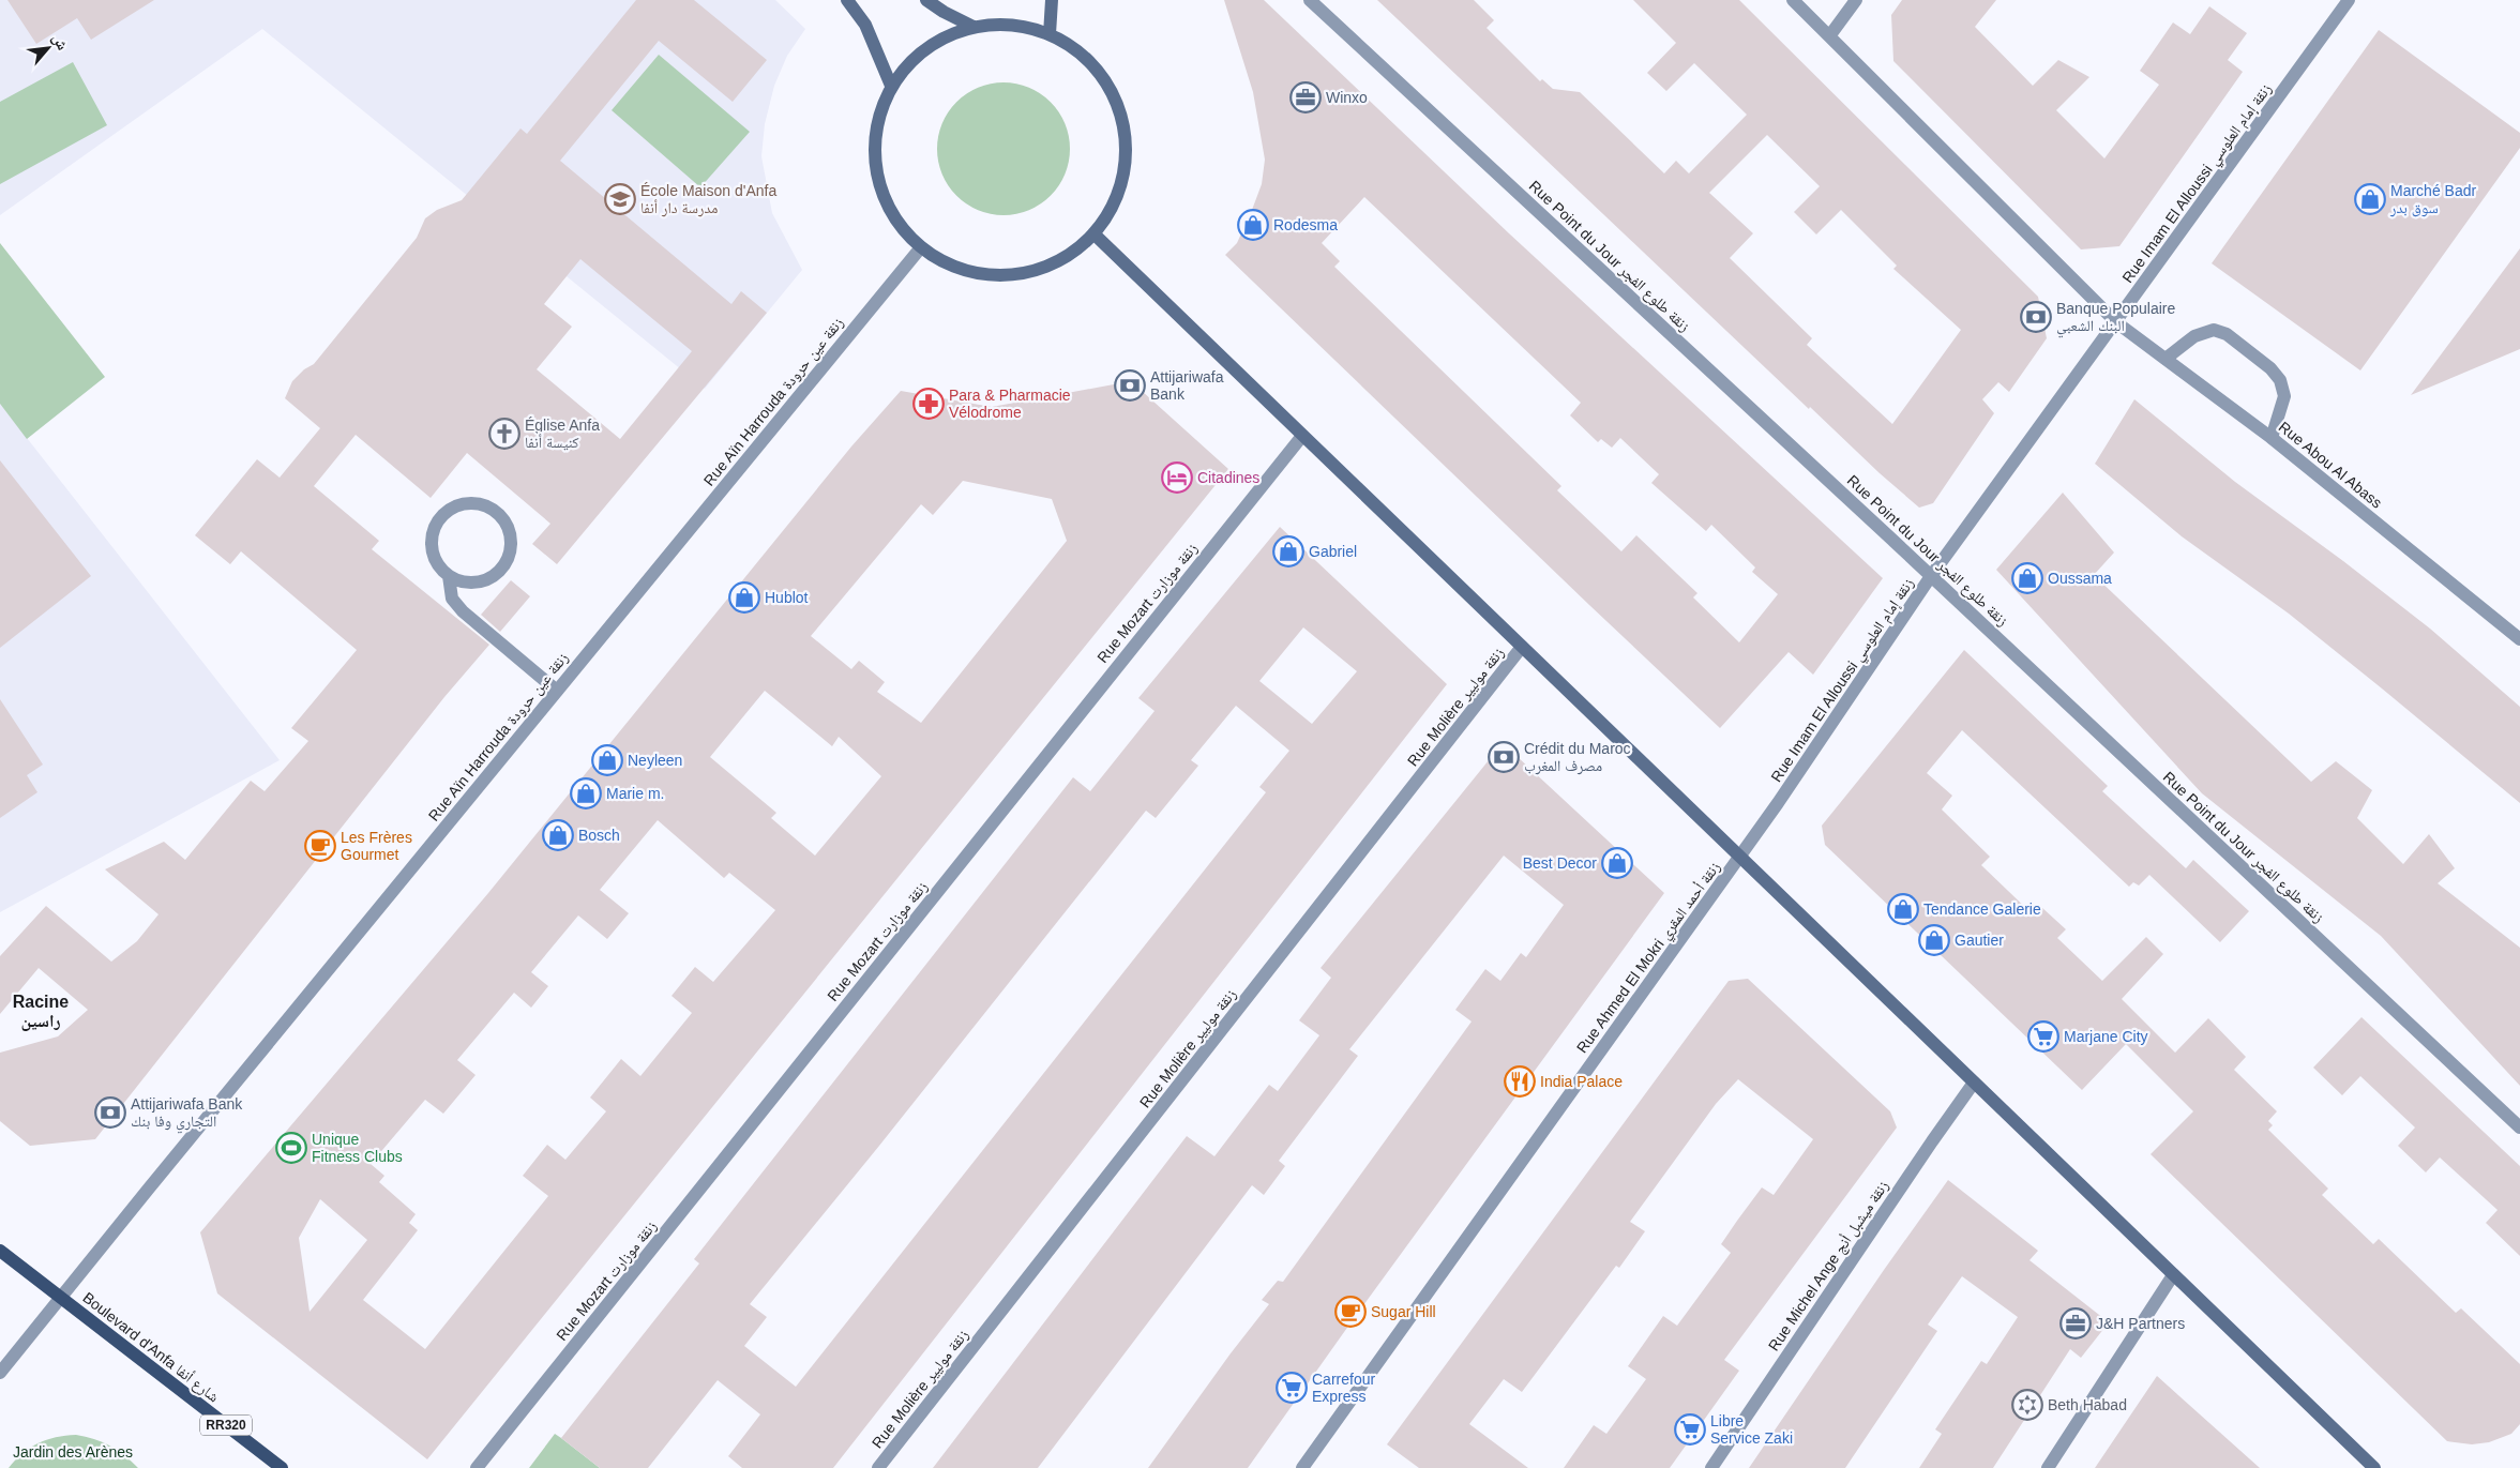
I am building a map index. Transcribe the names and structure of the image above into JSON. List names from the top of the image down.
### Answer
{
  "streets": {
    "main road": ["Boulevard d'Anfa شارع أنفا", "RR320"],
    "street": [
      "Rue Imam El Alloussi زنقة إمام العلوسي",
      "Rue Point du Jour زنقة طلوع الفجر",
      "Rue Aïn Harrouda زنقة عين حرودة",
      "Rue Abou Al Abass",
      "Rue Mozart زنقة موزارت",
      "Rue Molière زنقة موليير",
      "Rue Ahmed El Mokri زنقة أحمد المقري",
      "Rue Michel Ange زنقة ميشبل أنج"
    ]
  },
  "crossings": [
    ["Rue Imam El Alloussi زنقة إمام العلوسي", "Rue Point du Jour زنقة طلوع الفجر"],
    ["Rue Imam El Alloussi زنقة إمام العلوسي", "Rue Abou Al Abass"],
    ["Rue Imam El Alloussi زنقة إمام العلوسي", "Rue Ahmed El Mokri زنقة أحمد المقري"],
    ["Rue Aïn Harrouda زنقة عين حرودة", "Boulevard d'Anfa شارع أنفا"]
  ],
  "districts": ["Racine راسين"],
  "parks": ["Jardin des Arènes"],
  "places": {
    "office": ["Winxo", "J&H Partners"],
    "school or university": ["École Maison d'Anfa مدرسة دار أنفا"],
    "shop": [
      "Marché Badr سوق بدر",
      "Rodesma",
      "Gabriel",
      "Oussama",
      "Hublot",
      "Neyleen",
      "Marie m.",
      "Bosch",
      "Best Decor",
      "Tendance Galerie",
      "Gautier"
    ],
    "bank": [
      "Banque Populaire البنك الشعبي",
      "Attijariwafa Bank",
      "Crédit du Maroc مصرف المغرب",
      "Attijariwafa Bank التجاري وفا بنك"
    ],
    "pharmacy": ["Para & Pharmacie Vélodrome"],
    "church": ["Église Anfa كنيسة أنفا"],
    "hotel": ["Citadines"],
    "cafe": ["Les Frères Gourmet", "Sugar Hill"],
    "supermarket": ["Marjane City", "Carrefour Express", "Libre Service Zaki"],
    "restaurant": ["India Palace"],
    "sports": ["Unique Fitness Clubs"],
    "synagogue": ["Beth Habad"]
  },
  "north": "top right"
}
